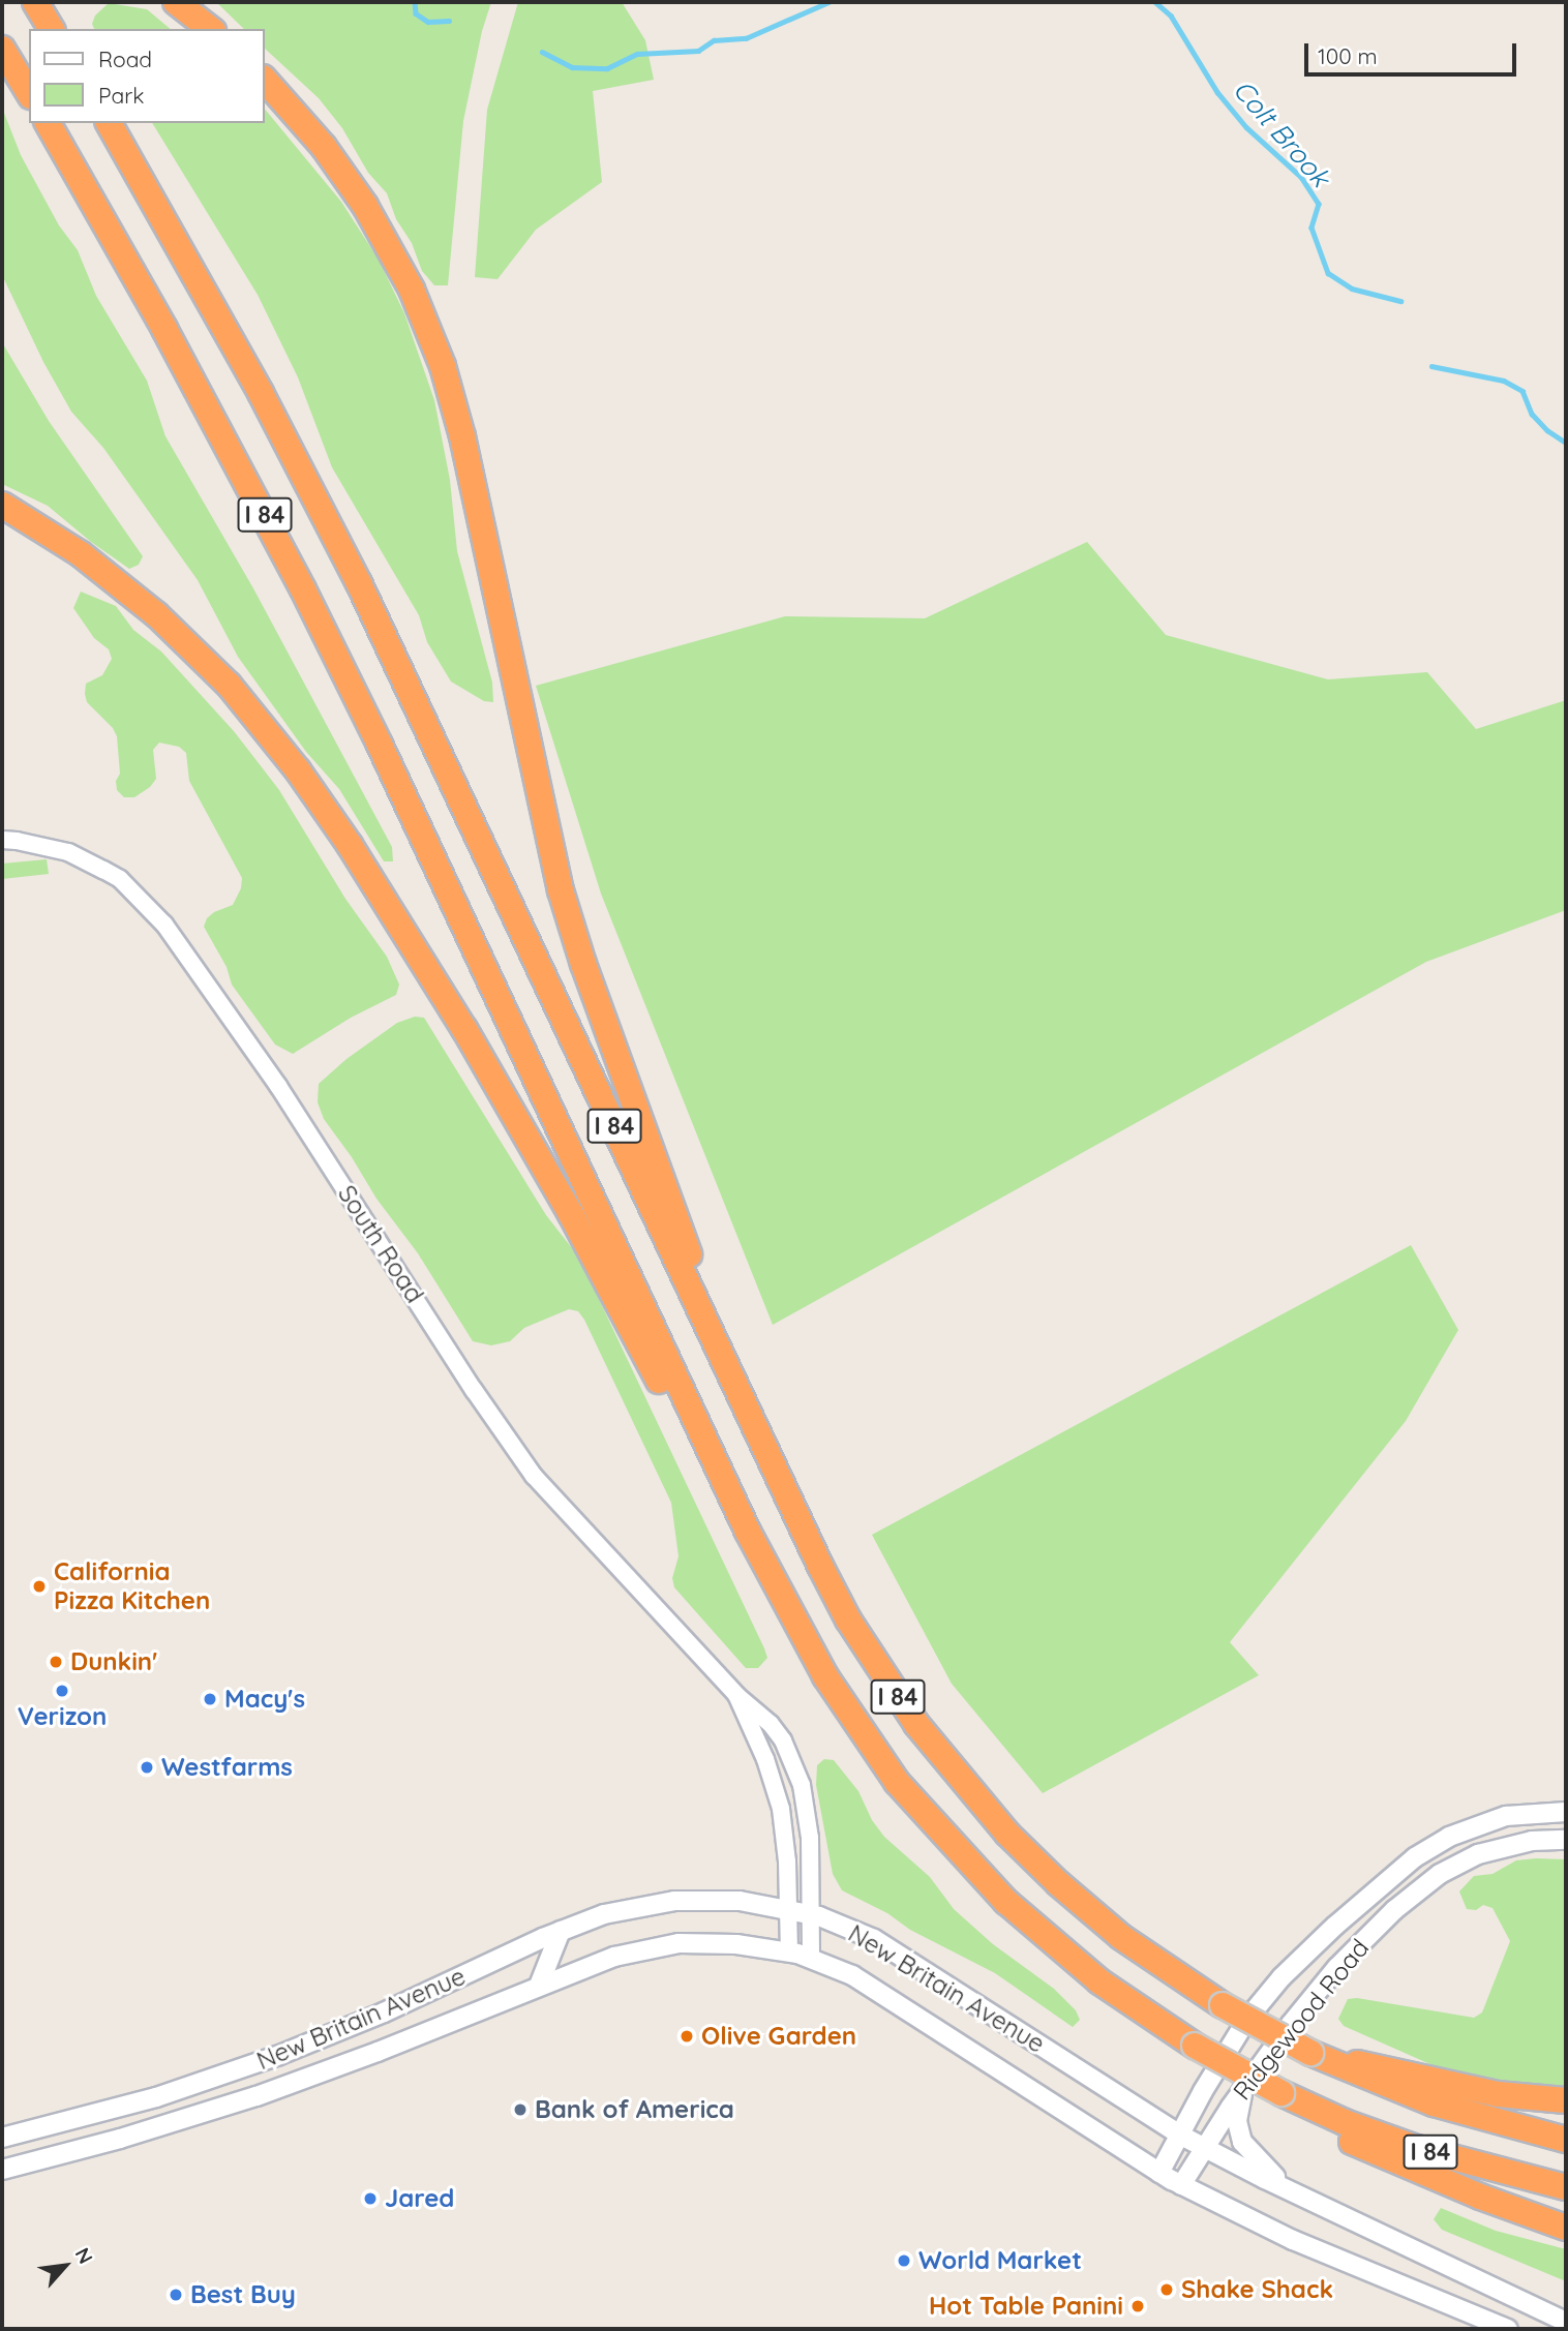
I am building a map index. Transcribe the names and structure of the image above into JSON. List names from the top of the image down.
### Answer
{
  "streets": {
    "highway": ["I 84"],
    "main road": ["New Britain Avenue", "Ridgewood Road"],
    "street": ["South Road"]
  },
  "crossings": [
    ["South Road", "New Britain Avenue"],
    ["New Britain Avenue", "Ridgewood Road"]
  ],
  "water": ["Colt Brook"],
  "places": [
    "California Pizza Kitchen",
    "Dunkin'",
    "Verizon",
    "Macy's",
    "Westfarms",
    "Olive Garden",
    "Bank of America",
    "Jared",
    "World Market",
    "Shake Shack",
    "Best Buy",
    "Hot Table Panini"
  ],
  "legend": ["Road", "Park"],
  "scale_bar": "100 m",
  "north": "top right"
}
